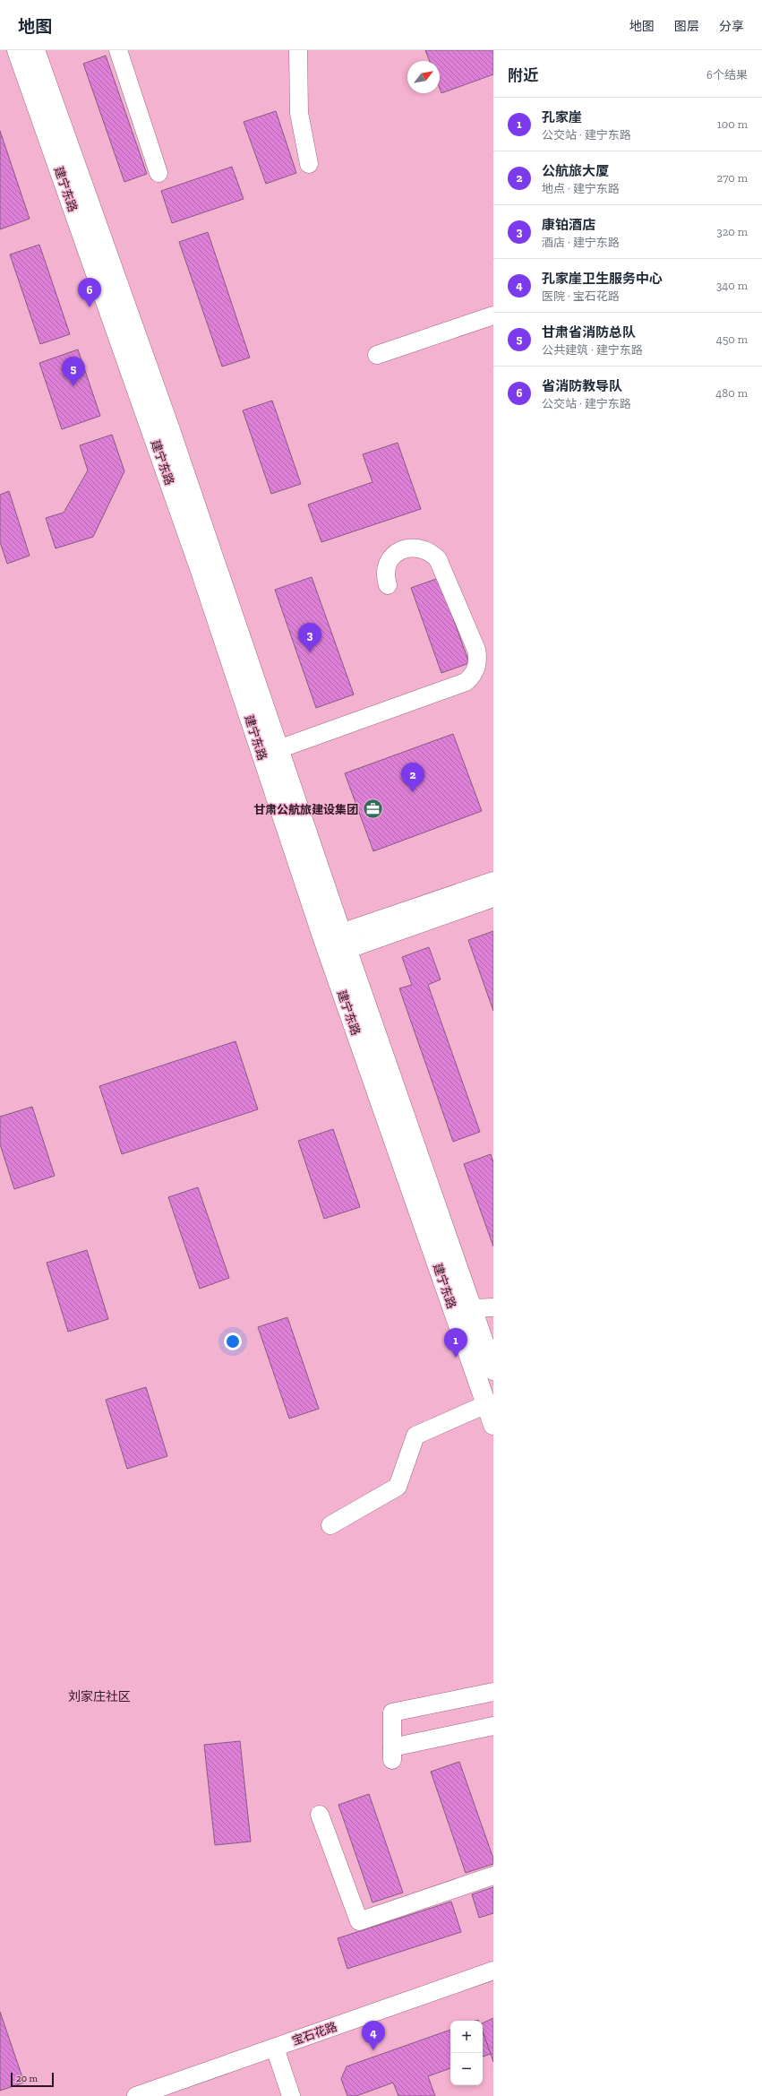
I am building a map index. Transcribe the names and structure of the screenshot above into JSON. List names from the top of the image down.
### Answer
{
  "streets": {
    "main road": ["建宁东路"],
    "street": ["宝石花路"]
  },
  "districts": ["刘家庄社区"],
  "places": {
    "office": ["甘肃公航旅建设集团"]
  },
  "scale_bar": "20 m",
  "north": "top right",
  "page": {
    "header": "地图",
    "nav": ["地图", "图层", "分享"],
    "heading": ["附近", "6个结果"],
    "list": [
      {
        "mark": "1",
        "name": "孔家崖",
        "note": "公交站 · 建宁东路",
        "value": "100 m"
      },
      {
        "mark": "2",
        "name": "公航旅大厦",
        "note": "地点 · 建宁东路",
        "value": "270 m"
      },
      {
        "mark": "3",
        "name": "康铂酒店",
        "note": "酒店 · 建宁东路",
        "value": "320 m"
      },
      {
        "mark": "4",
        "name": "孔家崖卫生服务中心",
        "note": "医院 · 宝石花路",
        "value": "340 m"
      },
      {
        "mark": "5",
        "name": "甘肃省消防总队",
        "note": "公共建筑 · 建宁东路",
        "value": "450 m"
      },
      {
        "mark": "6",
        "name": "省消防教导队",
        "note": "公交站 · 建宁东路",
        "value": "480 m"
      }
    ],
    "pins": [
      "6",
      "5",
      "3",
      "2",
      "1",
      "4"
    ],
    "map_buttons": ["+", "−"],
    "scale": "20 m"
  }
}
